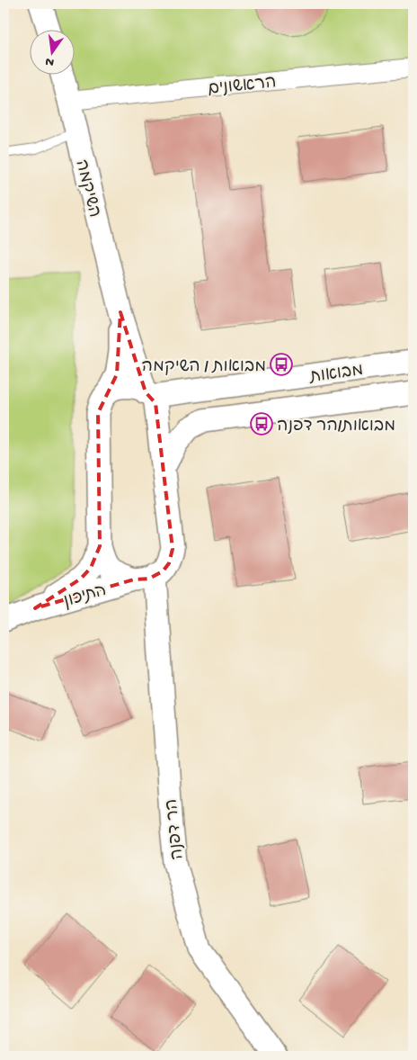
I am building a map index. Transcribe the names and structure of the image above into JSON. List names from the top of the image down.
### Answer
{
  "streets": {
    "street": [
      "הראשונים",
      "השיקמה",
      "מבואות",
      "התיכון",
      "הר דפנה"
    ]
  },
  "crossings": [
    ["הראשונים", "השיקמה"],
    ["השיקמה", "מבואות"],
    ["השיקמה", "התיכון"],
    ["השיקמה", "הר דפנה"],
    ["התיכון", "הר דפנה"]
  ],
  "places": {
    "bus stop": ["מבואות / השיקמה", "מבואות/הר דפנה"]
  },
  "north": "bottom"
}
